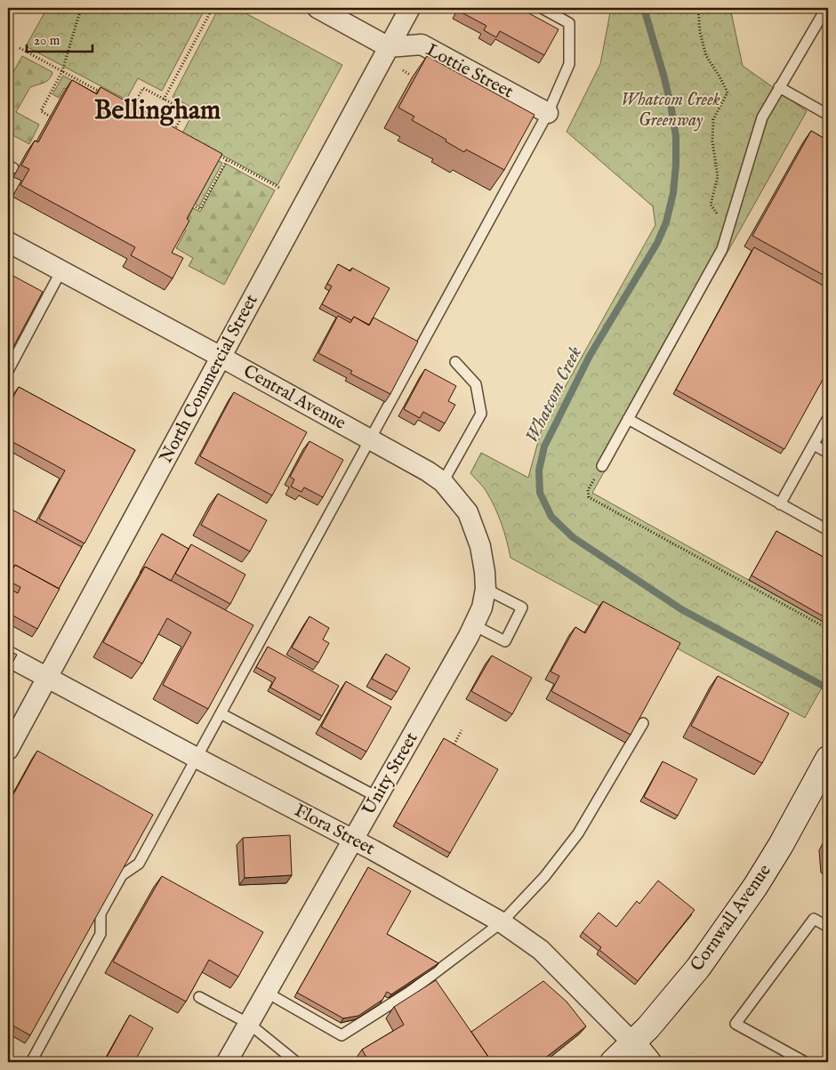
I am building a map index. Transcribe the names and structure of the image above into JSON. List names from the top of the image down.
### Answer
{
  "streets": {
    "street": [
      "Lottie Street",
      "North Commercial Street",
      "Central Avenue",
      "Unity Street",
      "Flora Street",
      "Cornwall Avenue"
    ]
  },
  "crossings": [
    ["Lottie Street", "North Commercial Street"],
    ["North Commercial Street", "Central Avenue"],
    ["North Commercial Street", "Flora Street"],
    ["Central Avenue", "Unity Street"],
    ["Unity Street", "Flora Street"],
    ["Flora Street", "Cornwall Avenue"]
  ],
  "districts": ["Bellingham"],
  "water": ["Whatcom Creek"],
  "parks": ["Whatcom Creek Greenway"],
  "scale_bar": "20 m"
}
